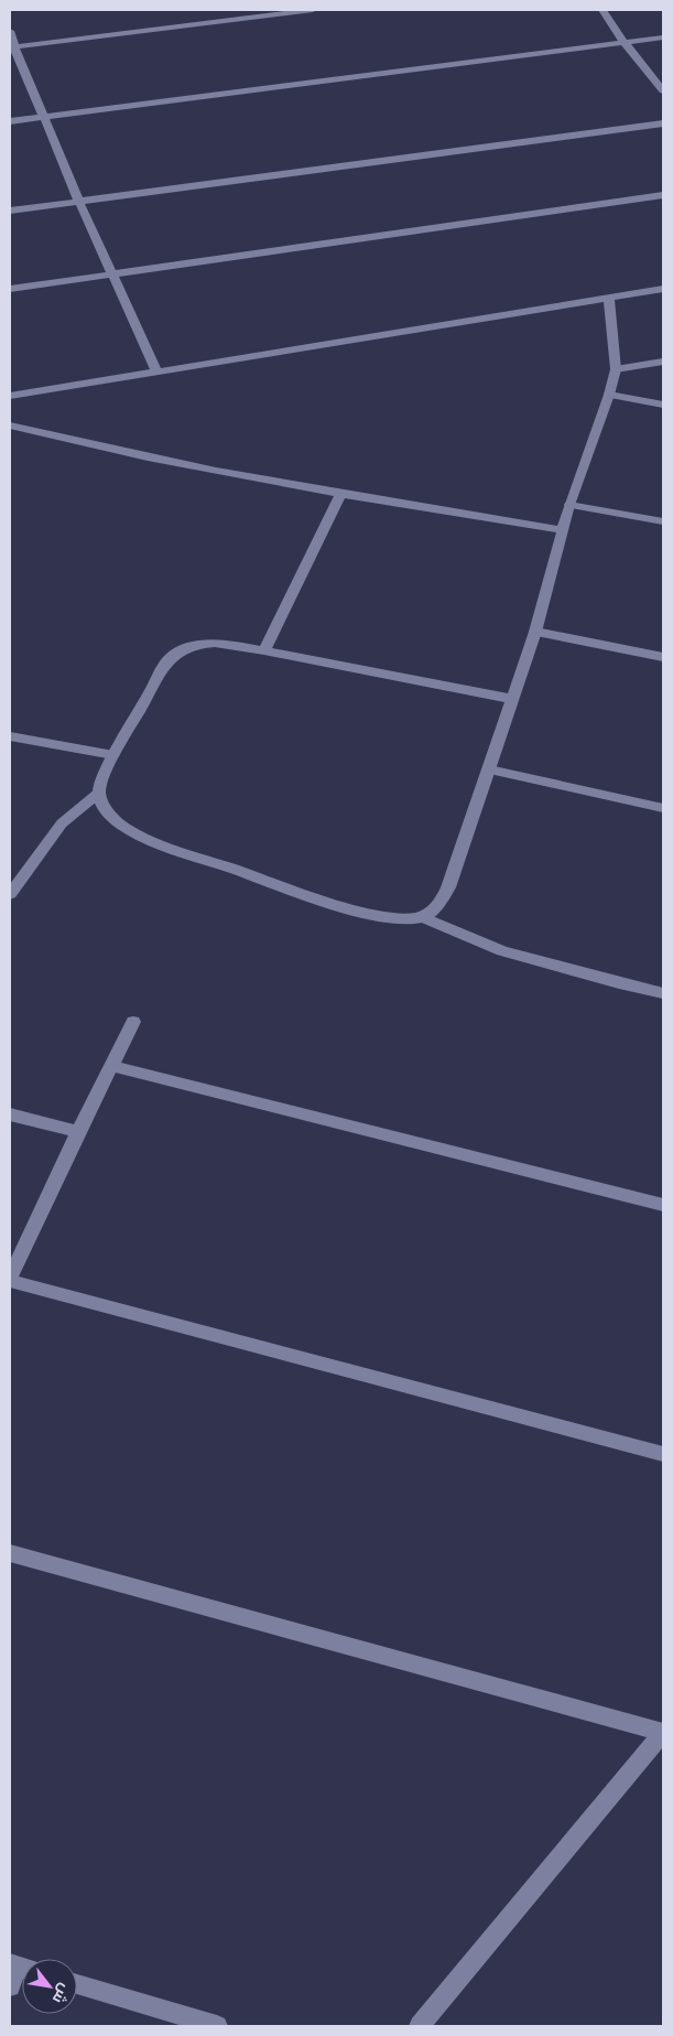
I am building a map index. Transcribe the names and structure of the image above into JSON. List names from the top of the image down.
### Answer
{
  "north": "bottom right"
}
